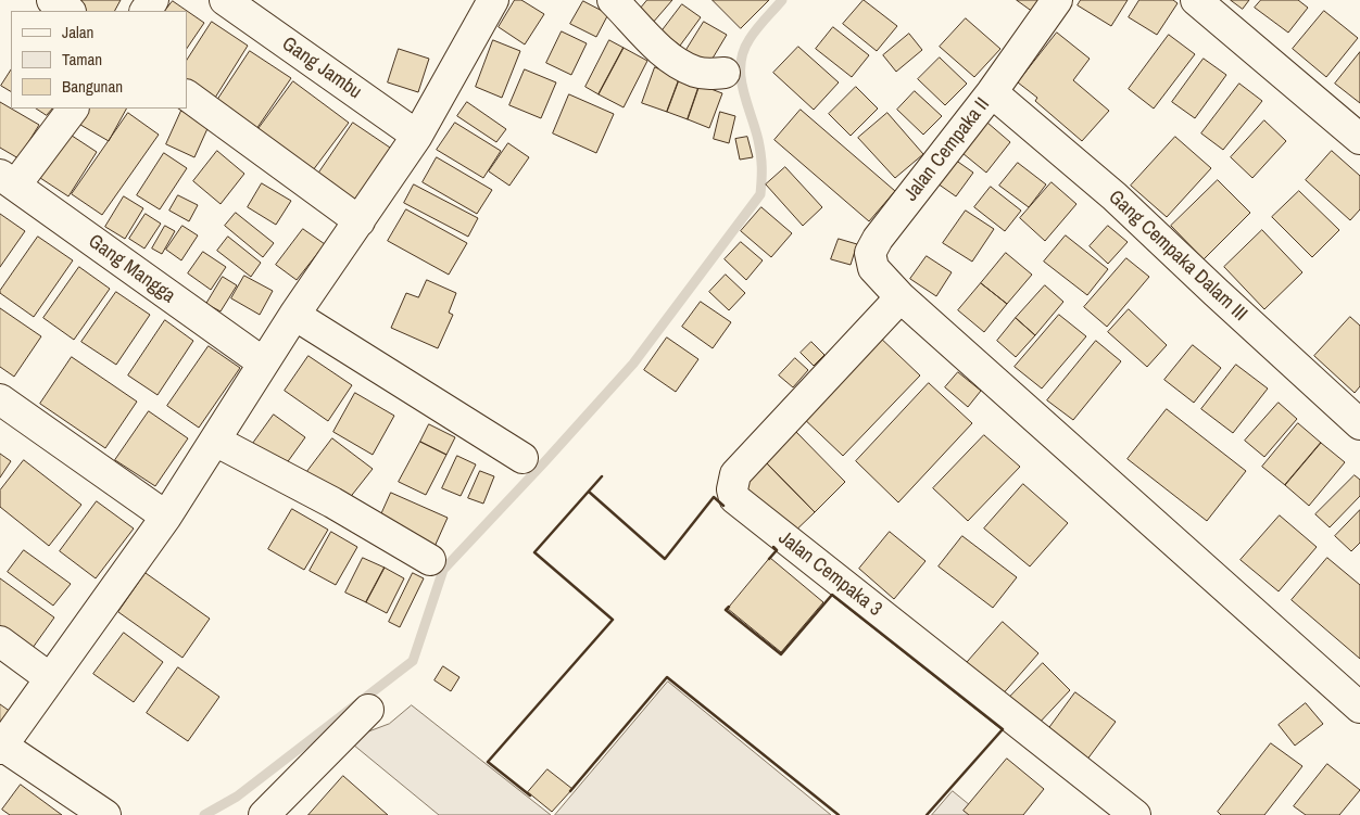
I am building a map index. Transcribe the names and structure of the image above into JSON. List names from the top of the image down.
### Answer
{
  "streets": {
    "street": [
      "Gang Jambu",
      "Jalan Cempaka II",
      "Gang Cempaka Dalam III",
      "Gang Mangga",
      "Jalan Cempaka 3"
    ]
  },
  "crossings": [
    ["Jalan Cempaka II", "Gang Cempaka Dalam III"],
    ["Jalan Cempaka II", "Jalan Cempaka 3"]
  ],
  "legend": ["Jalan", "Taman", "Bangunan"]
}
